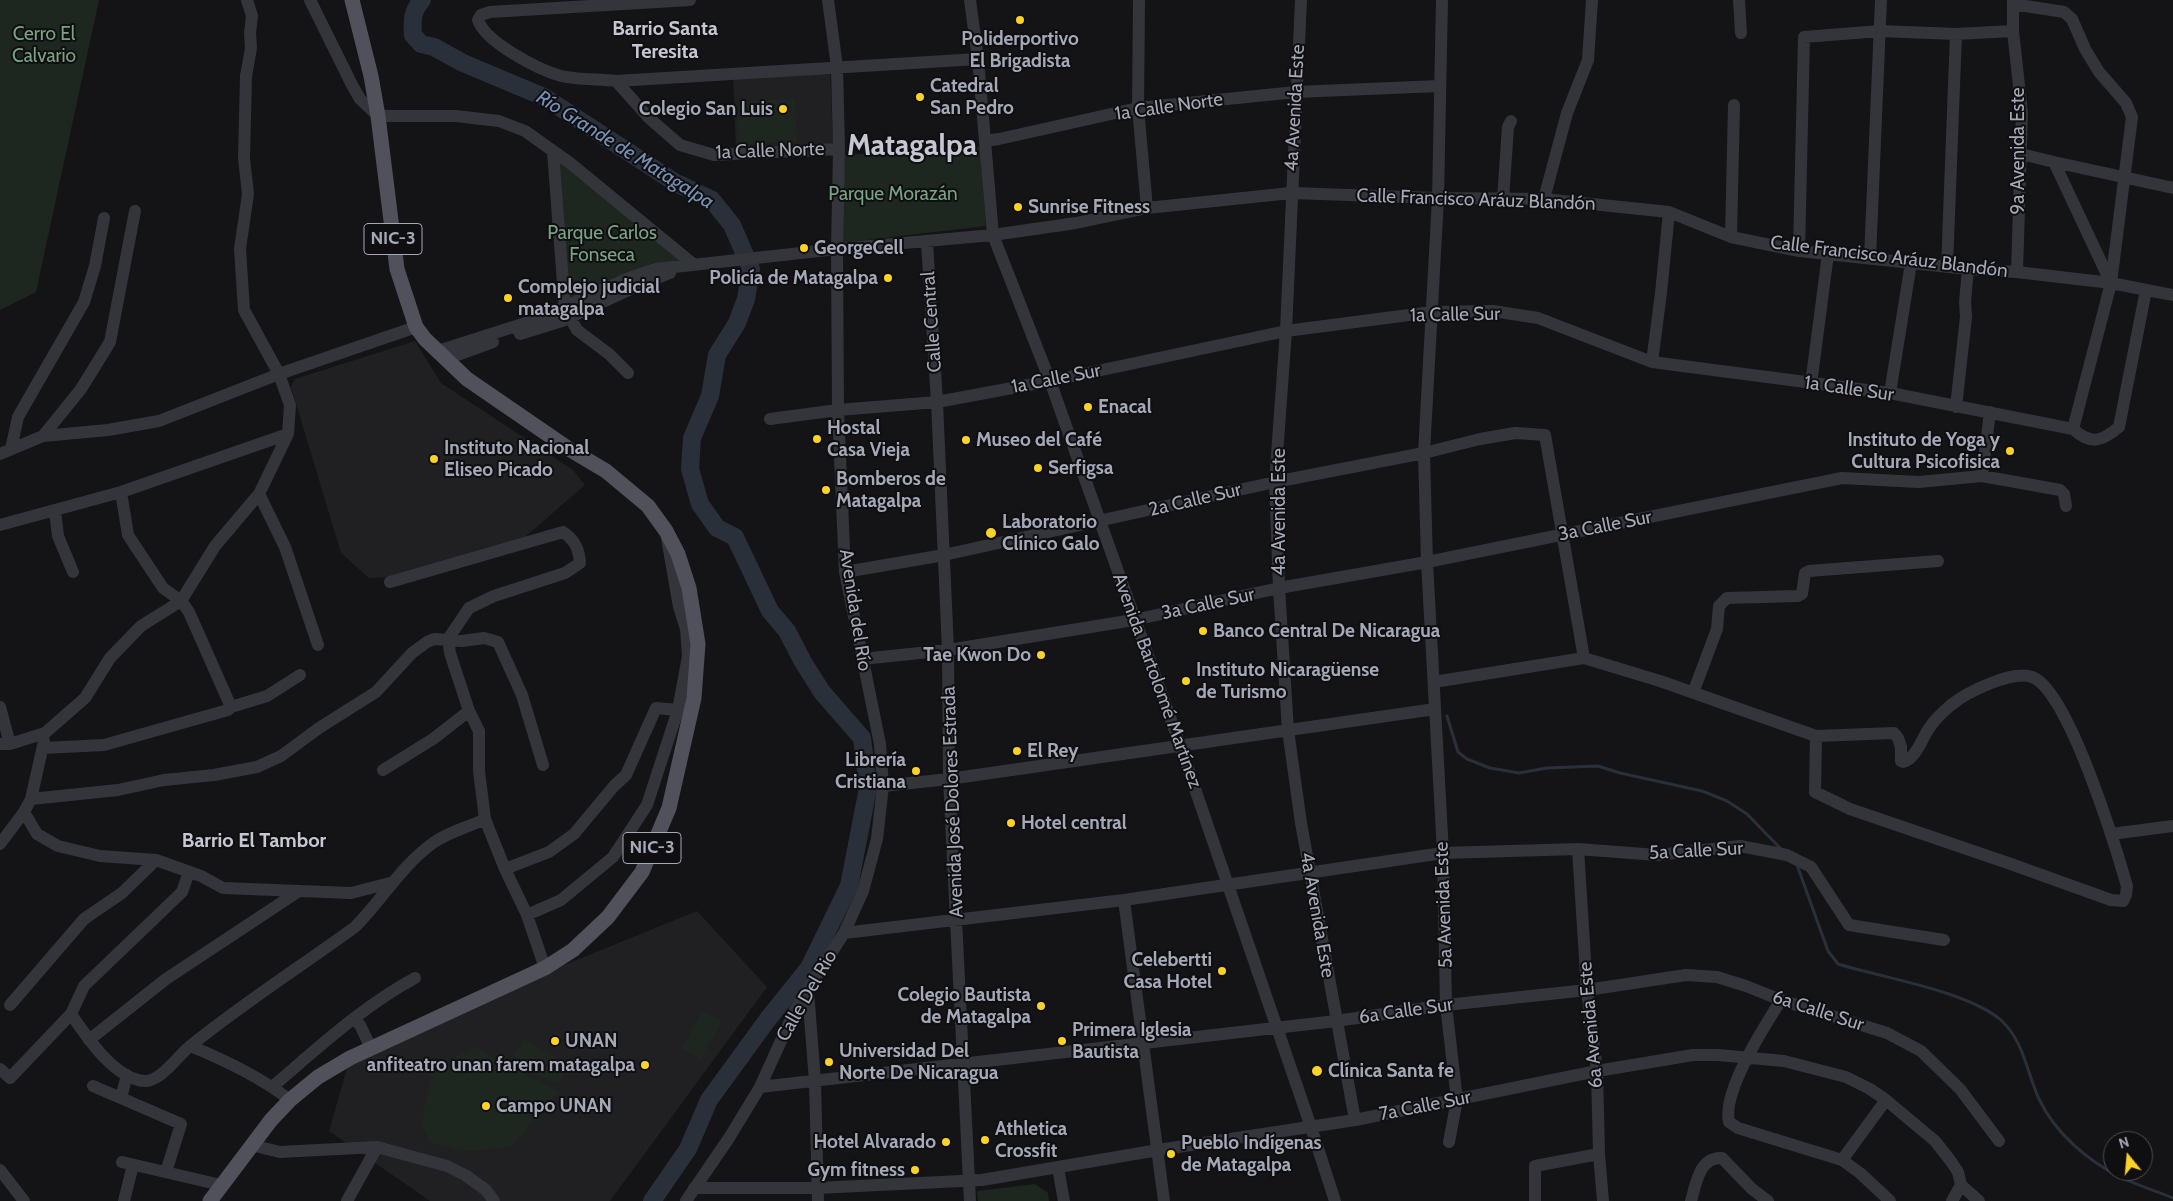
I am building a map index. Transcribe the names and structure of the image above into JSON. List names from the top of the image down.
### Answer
{
  "streets": {
    "main road": ["NIC-3"],
    "street": [
      "1a Calle Norte",
      "4a Avenida Este",
      "9a Avenida Este",
      "Calle Francisco Aráuz Blandón",
      "1a Calle Sur",
      "Calle Central",
      "2a Calle Sur",
      "3a Calle Sur",
      "Avenida del Río",
      "Avenida Bartolomé Martínez",
      "Avenida José Dolores Estrada",
      "5a Calle Sur",
      "5a Avenida Este",
      "Calle Del Rio",
      "6a Calle Sur",
      "6a Avenida Este",
      "7a Calle Sur"
    ]
  },
  "crossings": [
    ["1a Calle Norte", "4a Avenida Este"],
    ["1a Calle Norte", "Avenida del Río"],
    ["1a Calle Norte", "Avenida Bartolomé Martínez"],
    ["1a Calle Norte", "5a Avenida Este"],
    ["4a Avenida Este", "Calle Francisco Aráuz Blandón"],
    ["4a Avenida Este", "1a Calle Sur"],
    ["4a Avenida Este", "2a Calle Sur"],
    ["4a Avenida Este", "3a Calle Sur"],
    ["4a Avenida Este", "5a Calle Sur"],
    ["4a Avenida Este", "6a Calle Sur"],
    ["9a Avenida Este", "Calle Francisco Aráuz Blandón"],
    ["Calle Francisco Aráuz Blandón", "1a Calle Sur"],
    ["Calle Francisco Aráuz Blandón", "Calle Central"],
    ["Calle Francisco Aráuz Blandón", "Avenida del Río"],
    ["Calle Francisco Aráuz Blandón", "Avenida Bartolomé Martínez"],
    ["Calle Francisco Aráuz Blandón", "5a Avenida Este"],
    ["1a Calle Sur", "Calle Central"],
    ["1a Calle Sur", "Avenida del Río"],
    ["1a Calle Sur", "Avenida Bartolomé Martínez"],
    ["1a Calle Sur", "Avenida José Dolores Estrada"],
    ["1a Calle Sur", "5a Avenida Este"],
    ["Calle Central", "Avenida José Dolores Estrada"],
    ["2a Calle Sur", "3a Calle Sur"],
    ["2a Calle Sur", "Avenida del Río"],
    ["2a Calle Sur", "Avenida Bartolomé Martínez"],
    ["2a Calle Sur", "Avenida José Dolores Estrada"],
    ["2a Calle Sur", "5a Avenida Este"],
    ["3a Calle Sur", "Avenida del Río"],
    ["3a Calle Sur", "Avenida Bartolomé Martínez"],
    ["3a Calle Sur", "Avenida José Dolores Estrada"],
    ["3a Calle Sur", "5a Avenida Este"],
    ["Avenida del Río", "5a Calle Sur"],
    ["Avenida del Río", "Calle Del Rio"],
    ["Avenida Bartolomé Martínez", "5a Calle Sur"],
    ["Avenida Bartolomé Martínez", "6a Calle Sur"],
    ["Avenida Bartolomé Martínez", "7a Calle Sur"],
    ["Avenida José Dolores Estrada", "5a Calle Sur"],
    ["Avenida José Dolores Estrada", "6a Calle Sur"],
    ["Avenida José Dolores Estrada", "7a Calle Sur"],
    ["5a Calle Sur", "5a Avenida Este"],
    ["5a Calle Sur", "Calle Del Rio"],
    ["5a Calle Sur", "6a Avenida Este"],
    ["5a Avenida Este", "6a Calle Sur"],
    ["5a Avenida Este", "7a Calle Sur"],
    ["Calle Del Rio", "6a Calle Sur"],
    ["6a Calle Sur", "6a Avenida Este"],
    ["6a Avenida Este", "7a Calle Sur"]
  ],
  "districts": ["Barrio Santa Teresita", "Matagalpa", "Barrio El Tambor"],
  "water": ["Río Grande de Matagalpa"],
  "parks": ["Cerro El Calvario", "Parque Morazán", "Parque Carlos Fonseca"],
  "places": [
    "Poliderportivo El Brigadista",
    "Catedral San Pedro",
    "Colegio San Luis",
    "Sunrise Fitness",
    "GeorgeCell",
    "Policía de Matagalpa",
    "Complejo judicial matagalpa",
    "Enacal",
    "Hostal Casa Vieja",
    "Museo del Café",
    "Instituto de Yoga y Cultura Psicofisica",
    "Instituto Nacional Eliseo Picado",
    "Serfigsa",
    "Bomberos de Matagalpa",
    "Laboratorio Clínico Galo",
    "Banco Central De Nicaragua",
    "Tae Kwon Do",
    "Instituto Nicaragüense de Turismo",
    "El Rey",
    "Librería Cristiana",
    "Hotel central",
    "Celebertti Casa Hotel",
    "Colegio Bautista de Matagalpa",
    "UNAN",
    "Primera Iglesia Bautista",
    "Universidad Del Norte De Nicaragua",
    "anfiteatro unan farem matagalpa",
    "Clínica Santa fe",
    "Campo UNAN",
    "Athletica Crossfit",
    "Hotel Alvarado",
    "Pueblo Indígenas de Matagalpa",
    "Gym fitness"
  ],
  "north": "top"
}
